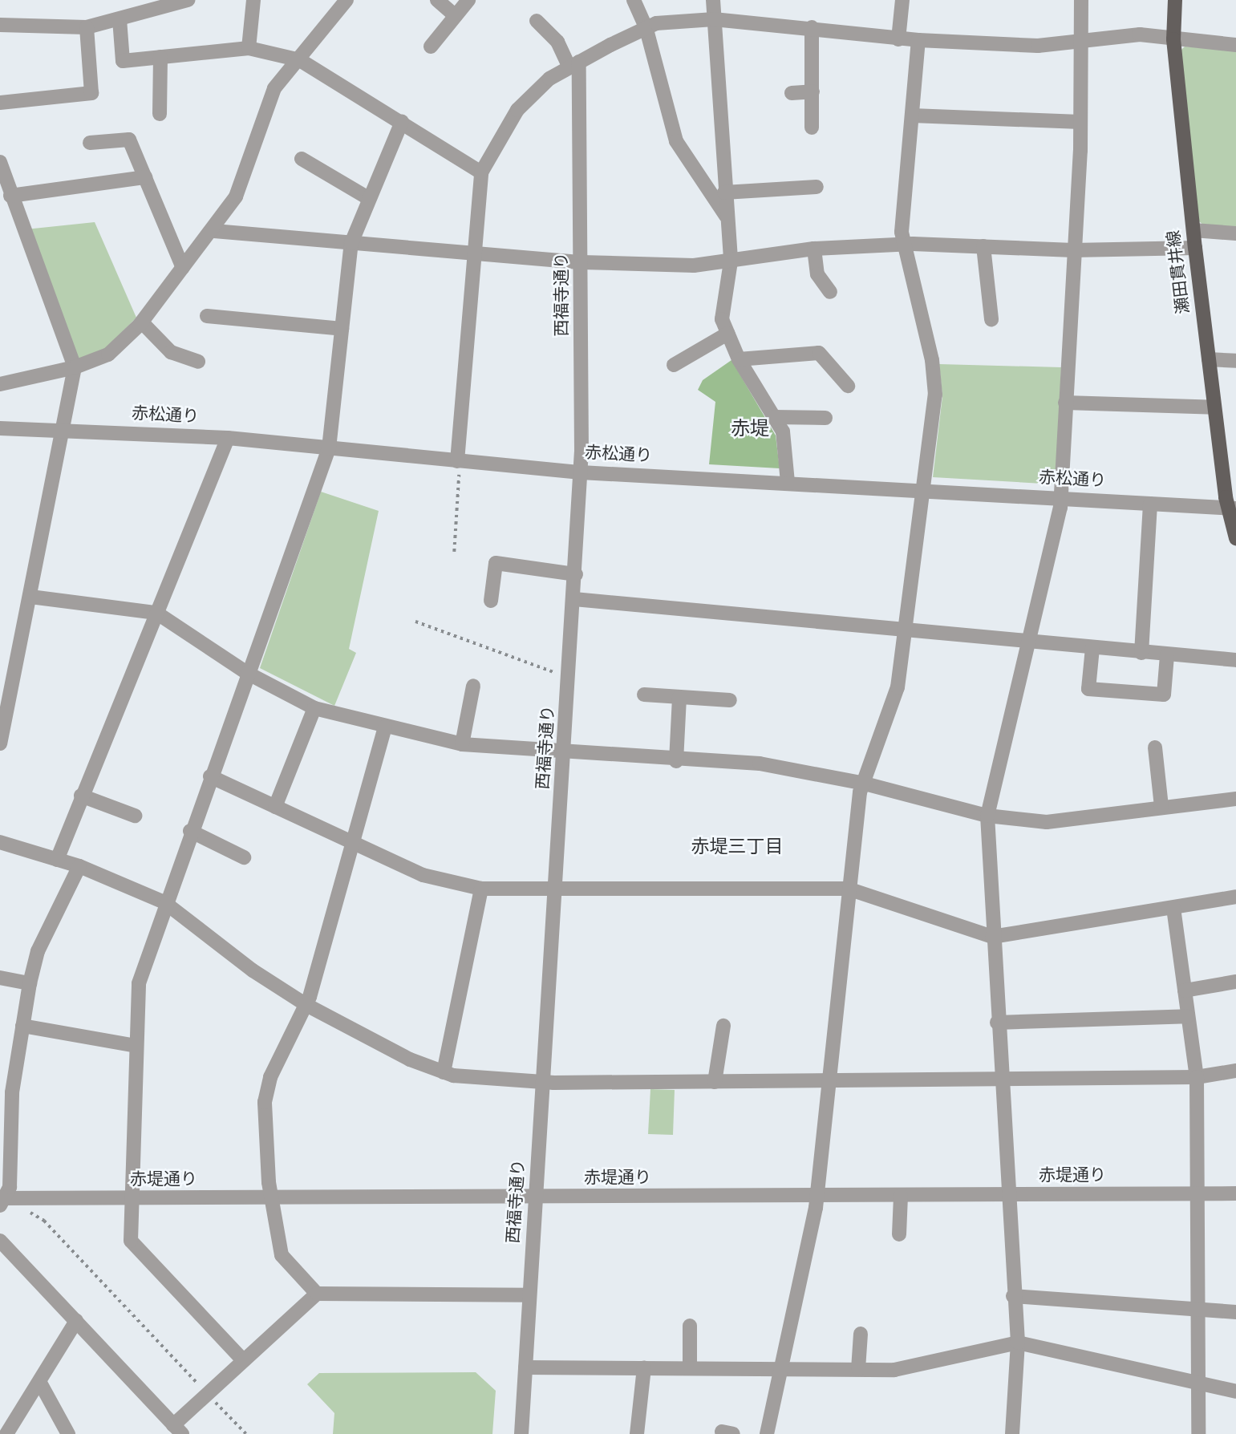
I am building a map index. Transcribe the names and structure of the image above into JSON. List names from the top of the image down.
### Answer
{
  "streets": {
    "main road": ["瀬田貫井線"],
    "street": ["西福寺通り", "赤松通り", "赤堤通り"]
  },
  "crossings": [
    ["瀬田貫井線", "赤松通り"],
    ["西福寺通り", "赤松通り"],
    ["西福寺通り", "赤堤通り"]
  ],
  "districts": ["赤堤", "赤堤三丁目"]
}
